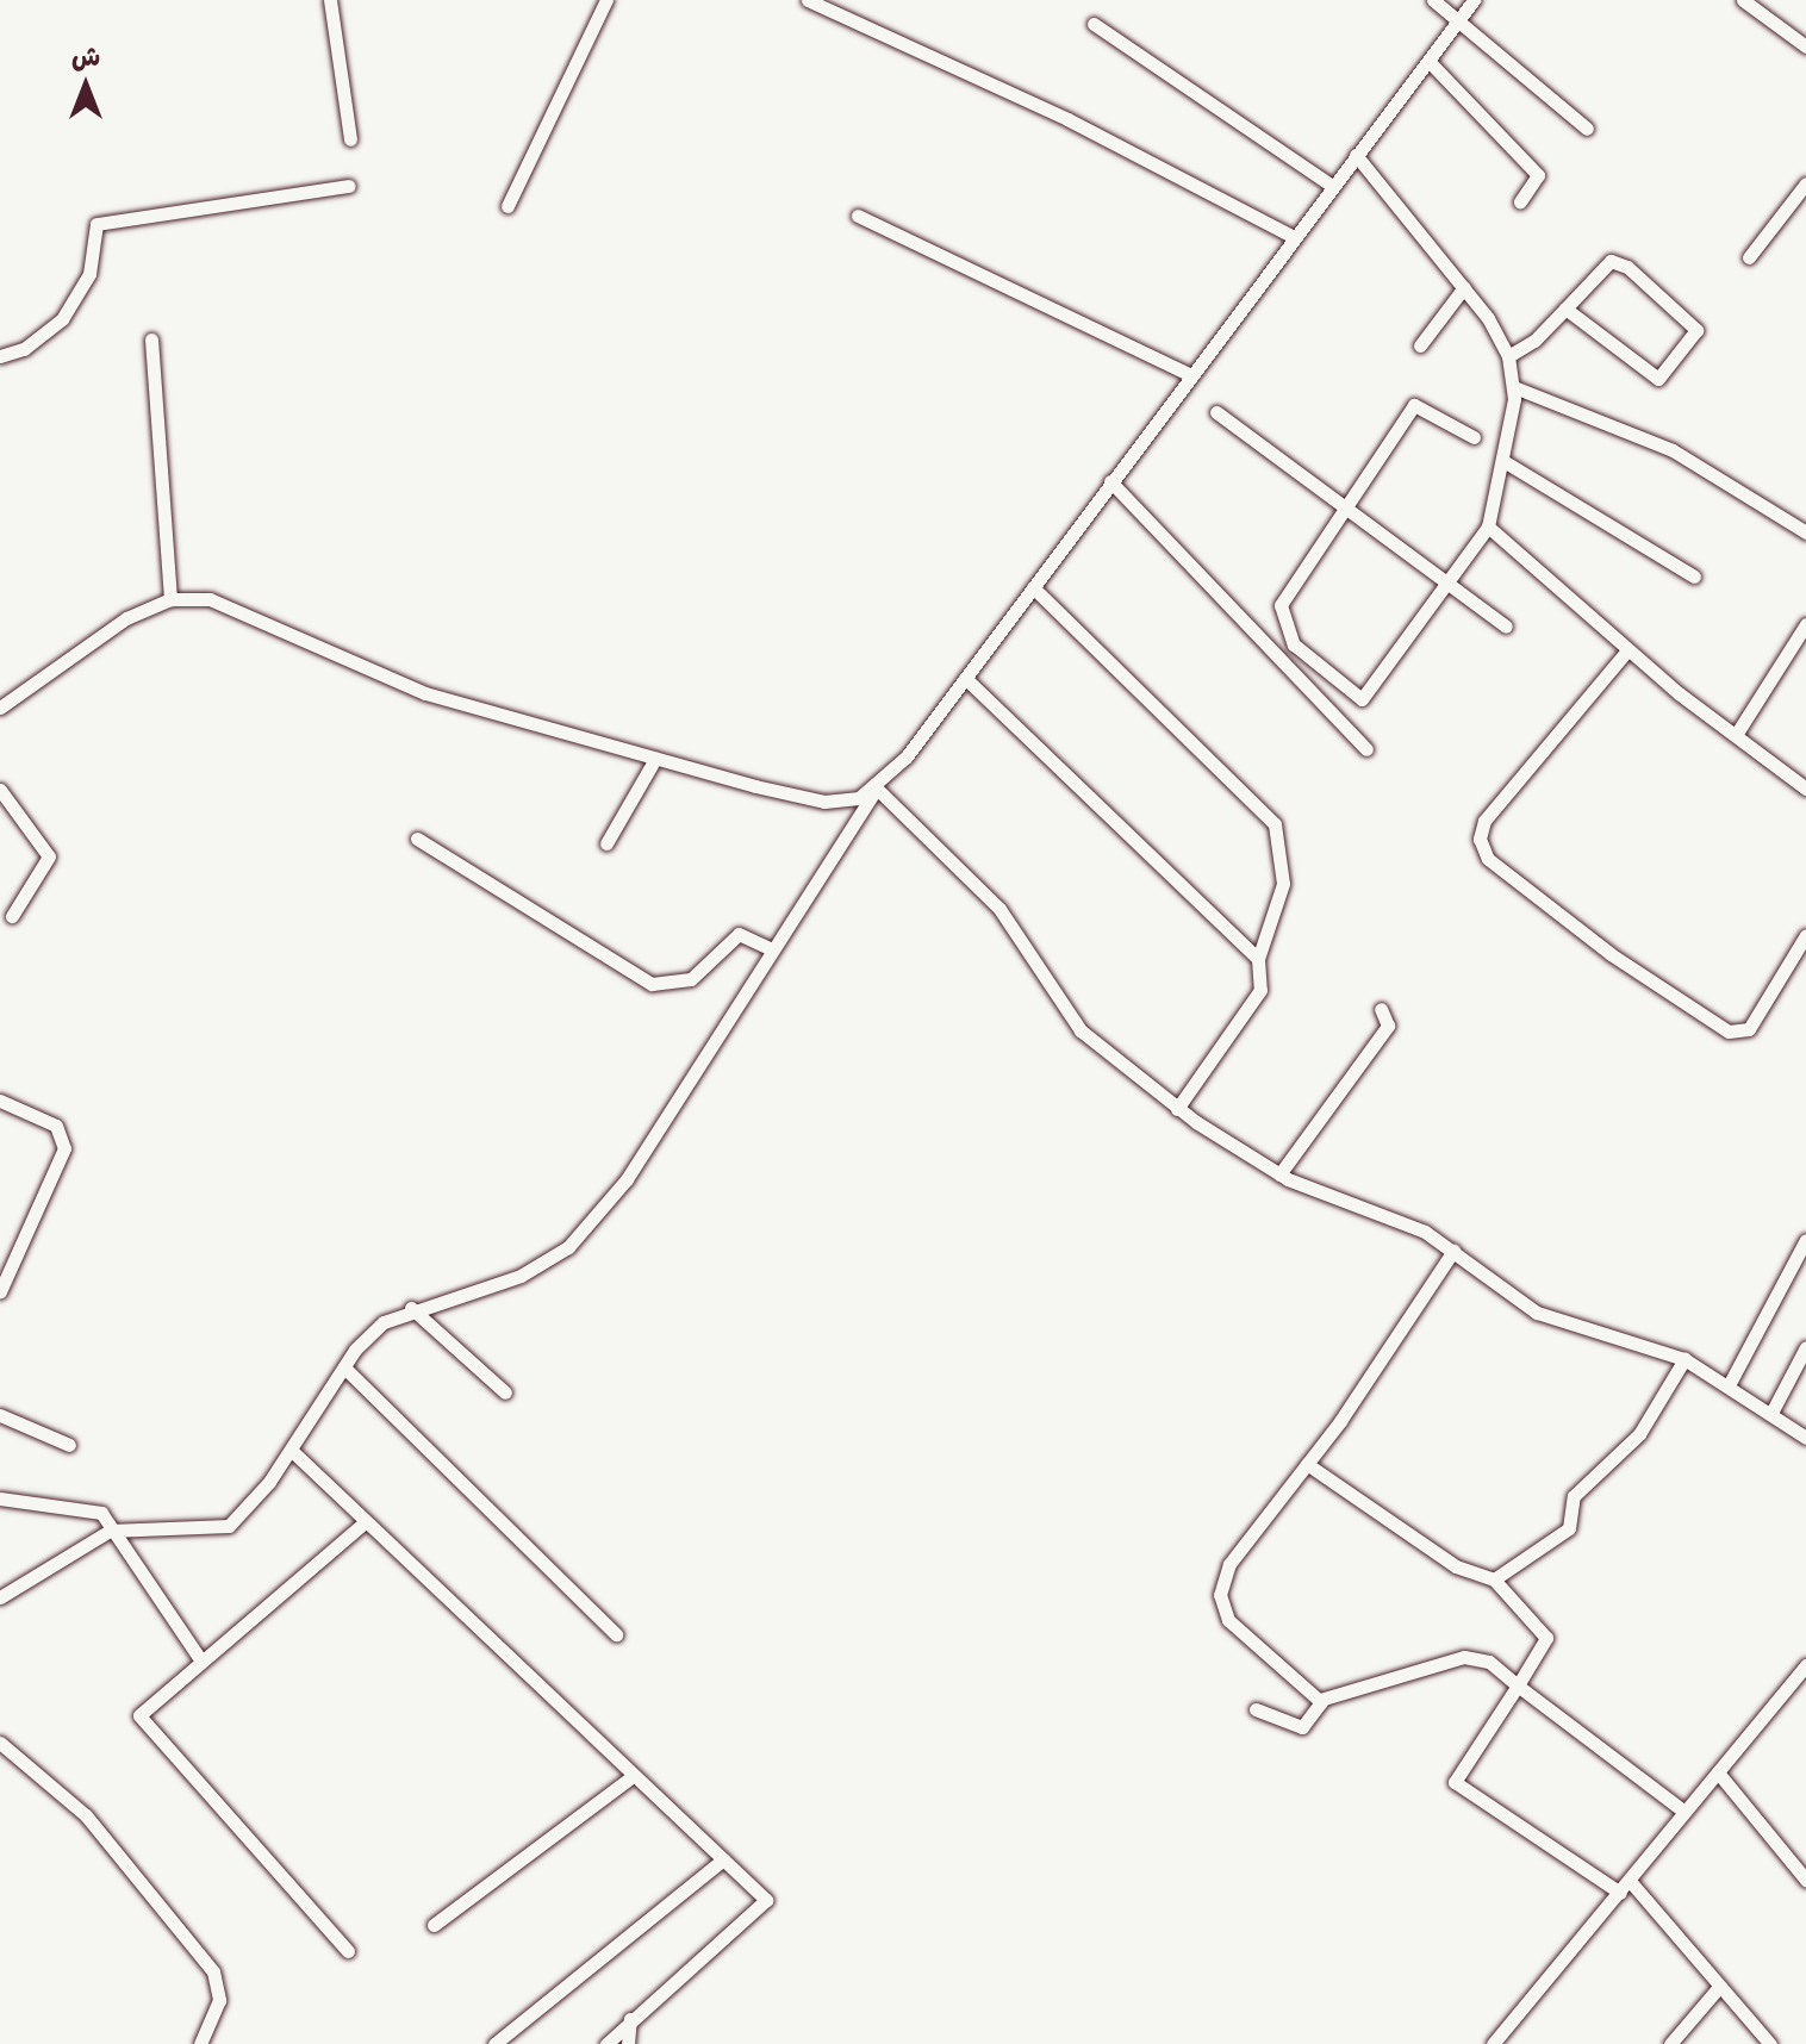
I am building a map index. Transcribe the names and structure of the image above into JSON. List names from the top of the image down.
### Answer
{
  "north": "top"
}
